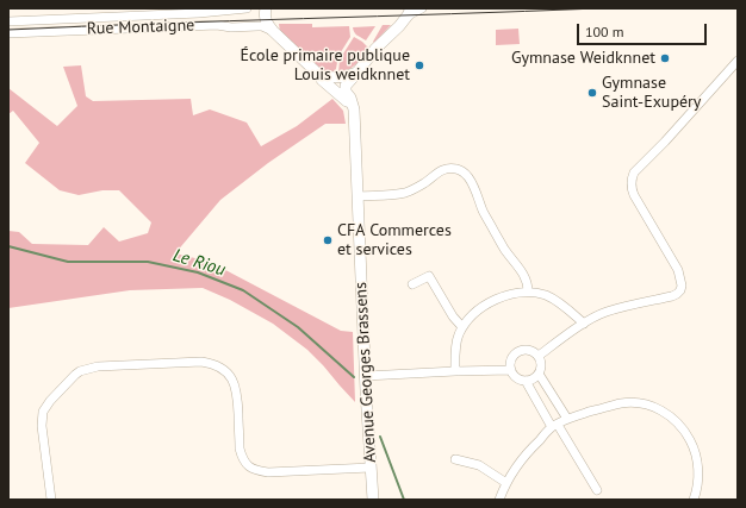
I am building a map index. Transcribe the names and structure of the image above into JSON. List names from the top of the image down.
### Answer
{
  "streets": {
    "street": ["Rue Montaigne", "Avenue Georges Brassens"]
  },
  "water": ["Le Riou"],
  "places": [
    "Gymnase Weidknnet",
    "École primaire publique Louis weidknnet",
    "Gymnase Saint-Exupéry",
    "CFA Commerces et services"
  ],
  "scale_bar": "100 m"
}
